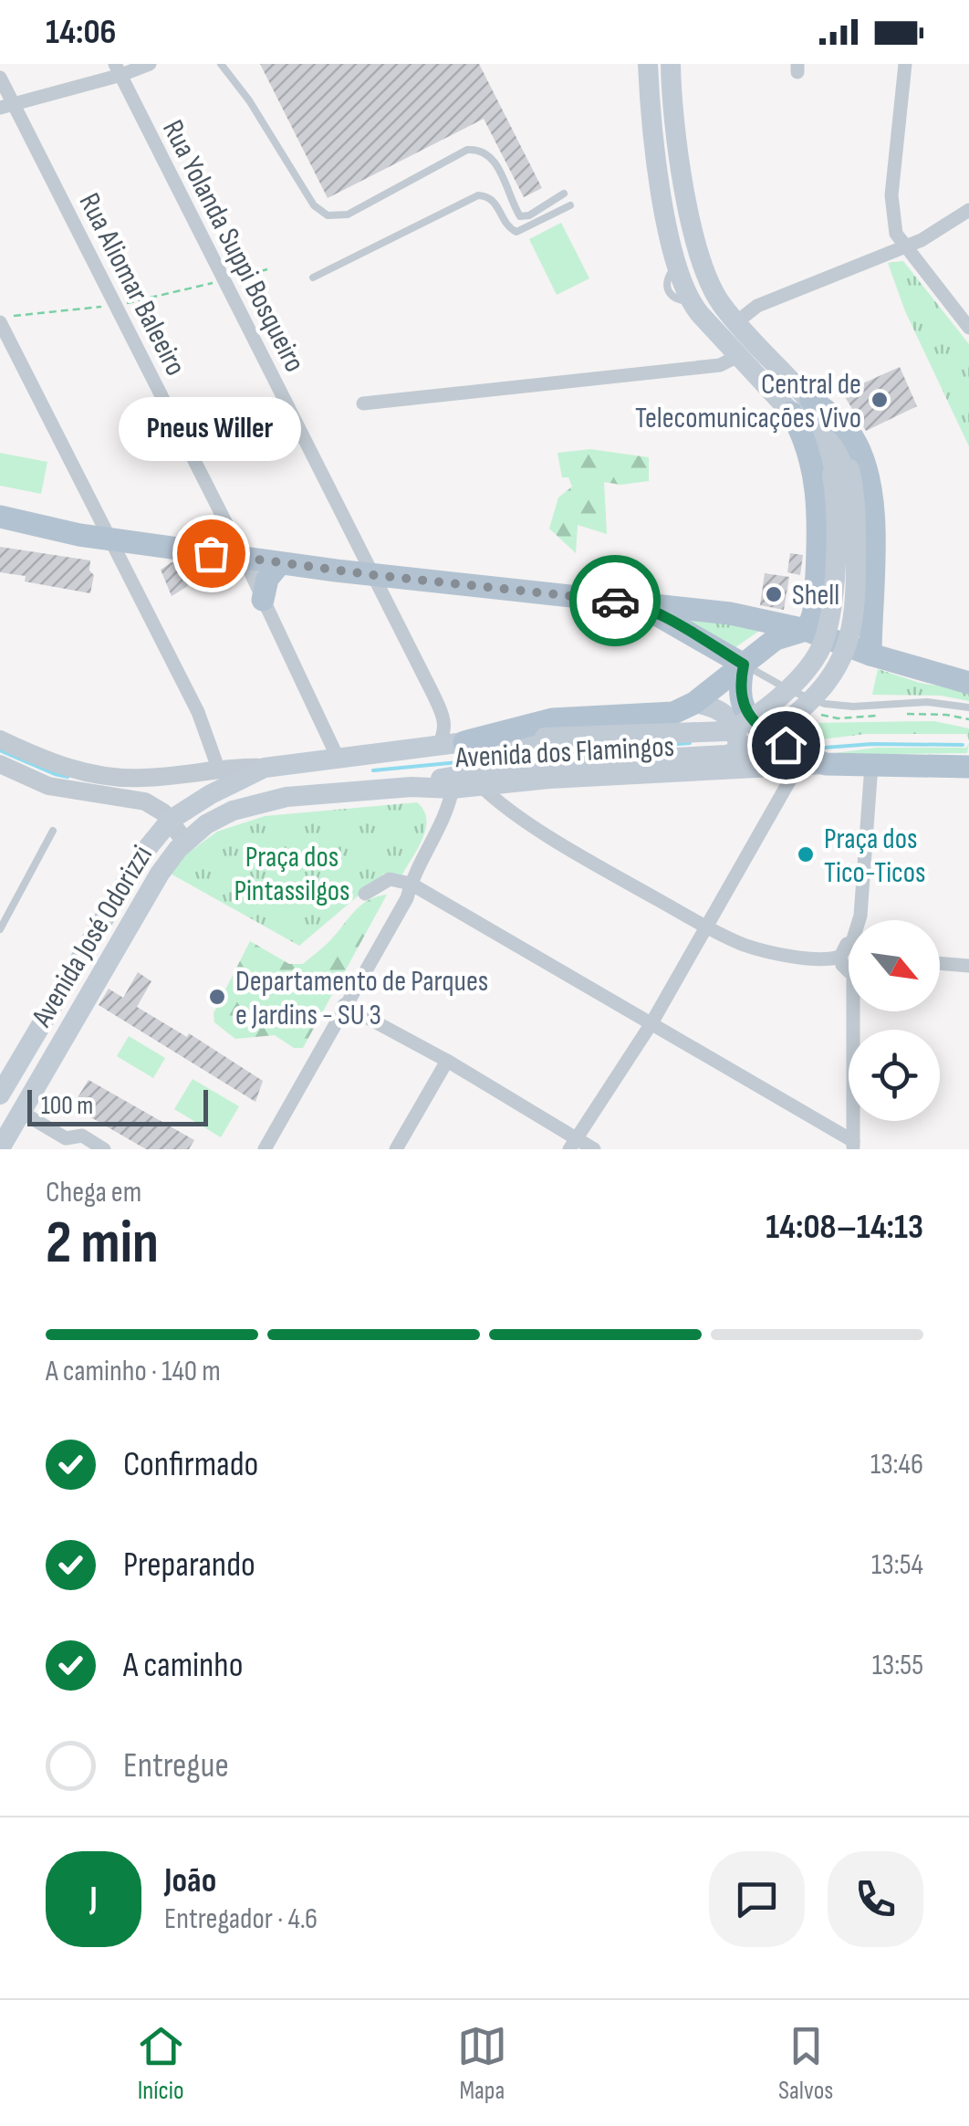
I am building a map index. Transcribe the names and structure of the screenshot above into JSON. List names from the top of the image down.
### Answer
{
  "streets": {
    "main road": ["Avenida dos Flamingos", "Avenida José Odorizzi"],
    "street": ["Rua Yolanda Suppi Bosqueiro", "Rua Aliomar Baleeiro"]
  },
  "crossings": [
    ["Rua Yolanda Suppi Bosqueiro", "Avenida José Odorizzi"],
    ["Rua Aliomar Baleeiro", "Avenida José Odorizzi"],
    ["Avenida dos Flamingos", "Avenida José Odorizzi"]
  ],
  "parks": ["Praça dos Pintassilgos"],
  "places": [
    "Central de Telecomunicações Vivo",
    "Pneus Willer",
    "Shell",
    "Praça dos Tico-Ticos",
    "Departamento de Parques e Jardins - SU 3"
  ],
  "scale_bar": "100 m",
  "north": "bottom right",
  "page": {
    "status": "14:06",
    "bubble": "Pneus Willer",
    "scale": "100 m",
    "heading": ["2 min", "Chega em", "14:08–14:13"],
    "panel": ["João", "Entregador · 4.6"],
    "bar": "A caminho · 140 m",
    "list": [
      ["Confirmado", "13:46"],
      ["Preparando", "13:54"],
      ["A caminho", "13:55"],
      "Entregue"
    ],
    "round": "J",
    "tabs": ["Início", "Mapa", "Salvos"]
  }
}
